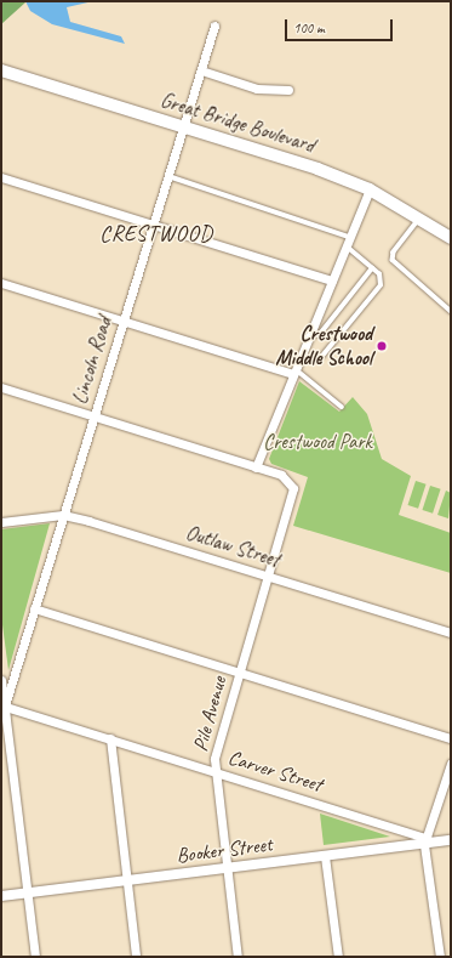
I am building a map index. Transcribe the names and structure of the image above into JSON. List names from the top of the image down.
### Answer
{
  "streets": {
    "main road": ["Great Bridge Boulevard"],
    "street": [
      "Lincoln Road",
      "Outlaw Street",
      "Pile Avenue",
      "Carver Street",
      "Booker Street"
    ]
  },
  "crossings": [
    ["Great Bridge Boulevard", "Lincoln Road"],
    ["Lincoln Road", "Outlaw Street"],
    ["Lincoln Road", "Carver Street"],
    ["Outlaw Street", "Pile Avenue"],
    ["Pile Avenue", "Carver Street"],
    ["Pile Avenue", "Booker Street"],
    ["Carver Street", "Booker Street"]
  ],
  "districts": ["CRESTWOOD"],
  "parks": ["Crestwood Park"],
  "places": ["Crestwood Middle School"],
  "scale_bar": "100 m"
}
